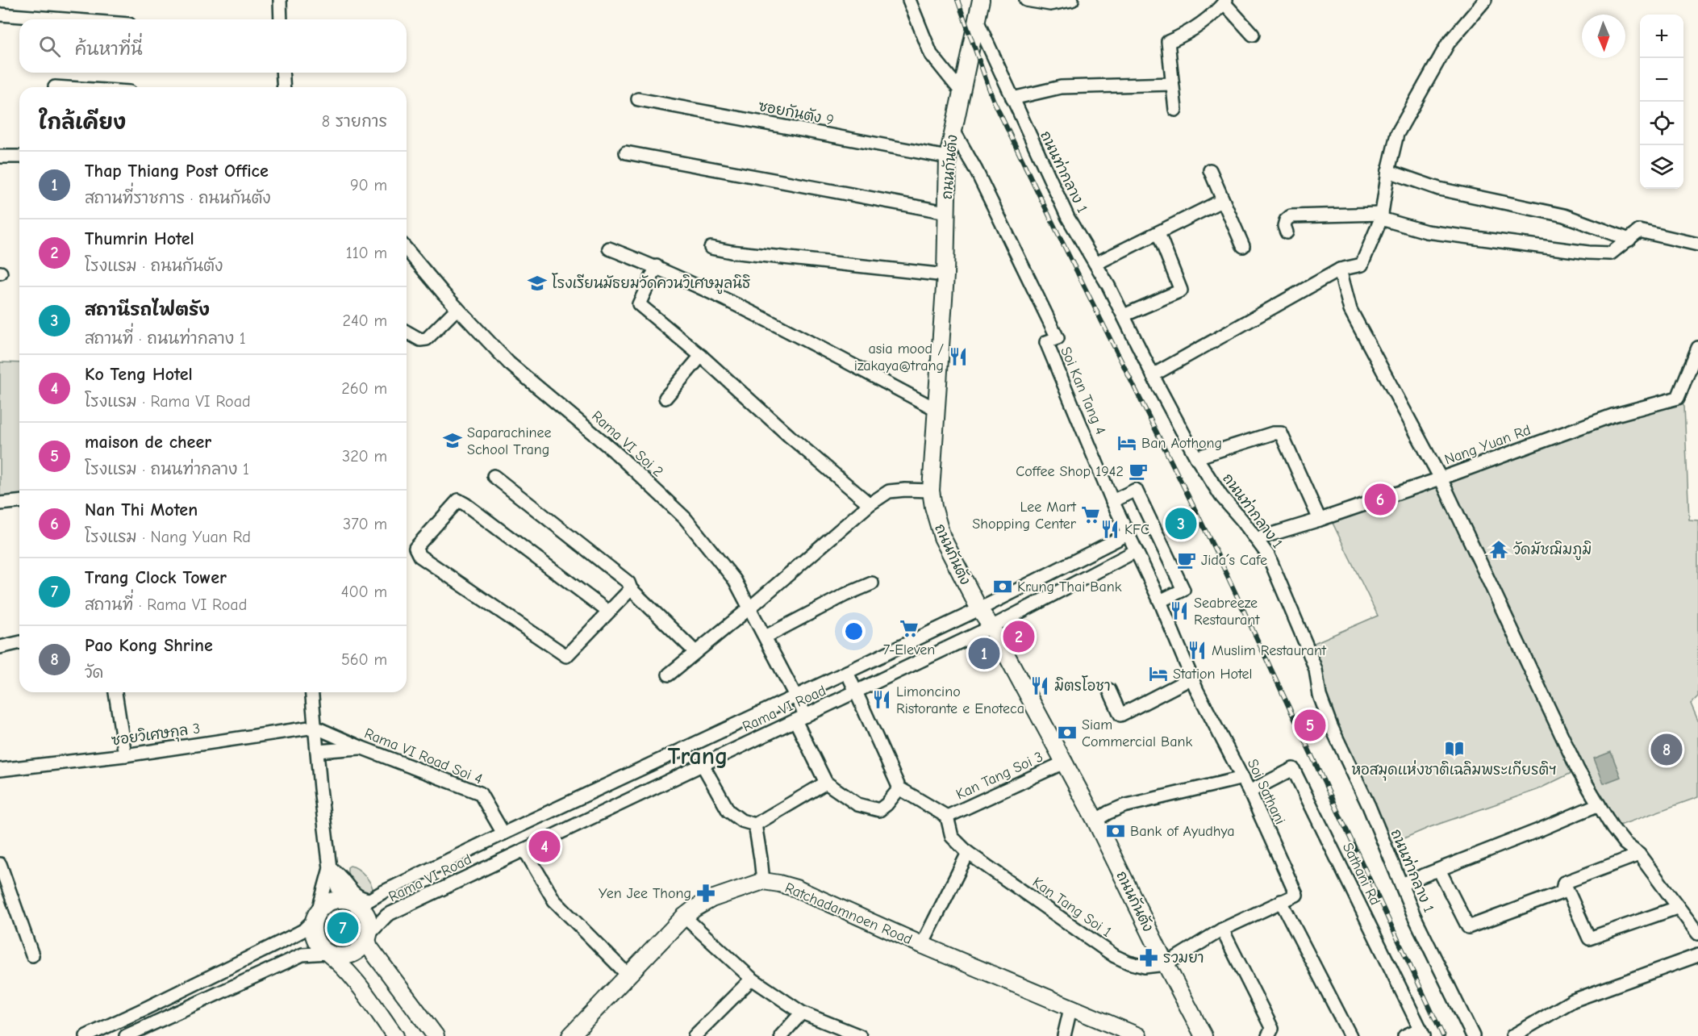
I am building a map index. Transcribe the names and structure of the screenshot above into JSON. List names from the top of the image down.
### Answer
{
  "streets": {
    "main road": ["ถนนกันตัง", "Ratchadamnoen Road"],
    "street": [
      "ซอยกันตัง 9",
      "ถนนท่ากลาง 1",
      "Soi Kan Tang 4",
      "Rama VI Soi 2",
      "Nang Yuan Rd",
      "Rama VI Road",
      "ซอยวิเศษกุล 3",
      "Rama VI Road Soi 4",
      "Kan Tang Soi 3",
      "Soi Sathani",
      "Sathani Rd",
      "Kan Tang Soi 1"
    ]
  },
  "crossings": [
    ["ซอยกันตัง 9", "ถนนกันตัง"],
    ["ถนนกันตัง", "ถนนท่ากลาง 1"],
    ["ถนนกันตัง", "Soi Kan Tang 4"],
    ["ถนนกันตัง", "Rama VI Road"],
    ["ถนนกันตัง", "Kan Tang Soi 3"],
    ["ถนนกันตัง", "Soi Sathani"],
    ["ถนนกันตัง", "Kan Tang Soi 1"],
    ["ถนนท่ากลาง 1", "Nang Yuan Rd"],
    ["Soi Kan Tang 4", "Rama VI Road"],
    ["Soi Kan Tang 4", "Soi Sathani"],
    ["Rama VI Soi 2", "Rama VI Road"],
    ["Rama VI Road", "Rama VI Road Soi 4"],
    ["ซอยวิเศษกุล 3", "Rama VI Road Soi 4"],
    ["Kan Tang Soi 3", "Kan Tang Soi 1"],
    ["Soi Sathani", "Sathani Rd"],
    ["Soi Sathani", "Kan Tang Soi 1"]
  ],
  "districts": ["Trang"],
  "places": {
    "school or university": ["โรงเรียนมัธยมวัดควนวิเศษมูลนิธิ", "Saparachinee School Trang"],
    "restaurant": [
      "asia mood / izakaya@trang",
      "KFC",
      "Seabreeze Restaurant",
      "Muslim Restaurant",
      "มิตรโอชา",
      "Limoncino Ristorante e Enoteca"
    ],
    "hotel": ["Ban Aothong", "Station Hotel"],
    "cafe": ["Coffee Shop 1942", "Jida´s Cafe"],
    "supermarket": ["Lee Mart Shopping Center", "7-Eleven"],
    "temple": ["วัดมัชฌิมภูมิ"],
    "bank": ["Krung Thai Bank", "Siam Commercial Bank", "Bank of Ayudhya"],
    "library": ["หอสมุดแห่งชาติเฉลิมพระเกียรติฯ"],
    "pharmacy": ["Yen Jee Thong", "รวมยา"]
  },
  "north": "bottom",
  "page": {
    "map_buttons": ["+", "−"],
    "search": "ค้นหาที่นี่",
    "heading": ["ใกล้เคียง", "8 รายการ"],
    "list": [
      {
        "mark": "1",
        "name": "Thap Thiang Post Office",
        "note": "สถานที่ราชการ · ถนนกันตัง",
        "value": "90 m"
      },
      {
        "mark": "2",
        "name": "Thumrin Hotel",
        "note": "โรงแรม · ถนนกันตัง",
        "value": "110 m"
      },
      {
        "mark": "3",
        "name": "สถานีรถไฟตรัง",
        "note": "สถานที่ · ถนนท่ากลาง 1",
        "value": "240 m"
      },
      {
        "mark": "4",
        "name": "Ko Teng Hotel",
        "note": "โรงแรม · Rama VI Road",
        "value": "260 m"
      },
      {
        "mark": "5",
        "name": "maison de cheer",
        "note": "โรงแรม · ถนนท่ากลาง 1",
        "value": "320 m"
      },
      {
        "mark": "6",
        "name": "Nan Thi Moten",
        "note": "โรงแรม · Nang Yuan Rd",
        "value": "370 m"
      },
      {
        "mark": "7",
        "name": "Trang Clock Tower",
        "note": "สถานที่ · Rama VI Road",
        "value": "400 m"
      },
      {
        "mark": "8",
        "name": "Pao Kong Shrine",
        "note": "วัด",
        "value": "560 m"
      }
    ],
    "pins": [
      "6",
      "3",
      "2",
      "1",
      "5",
      "8",
      "4",
      "7"
    ]
  }
}
